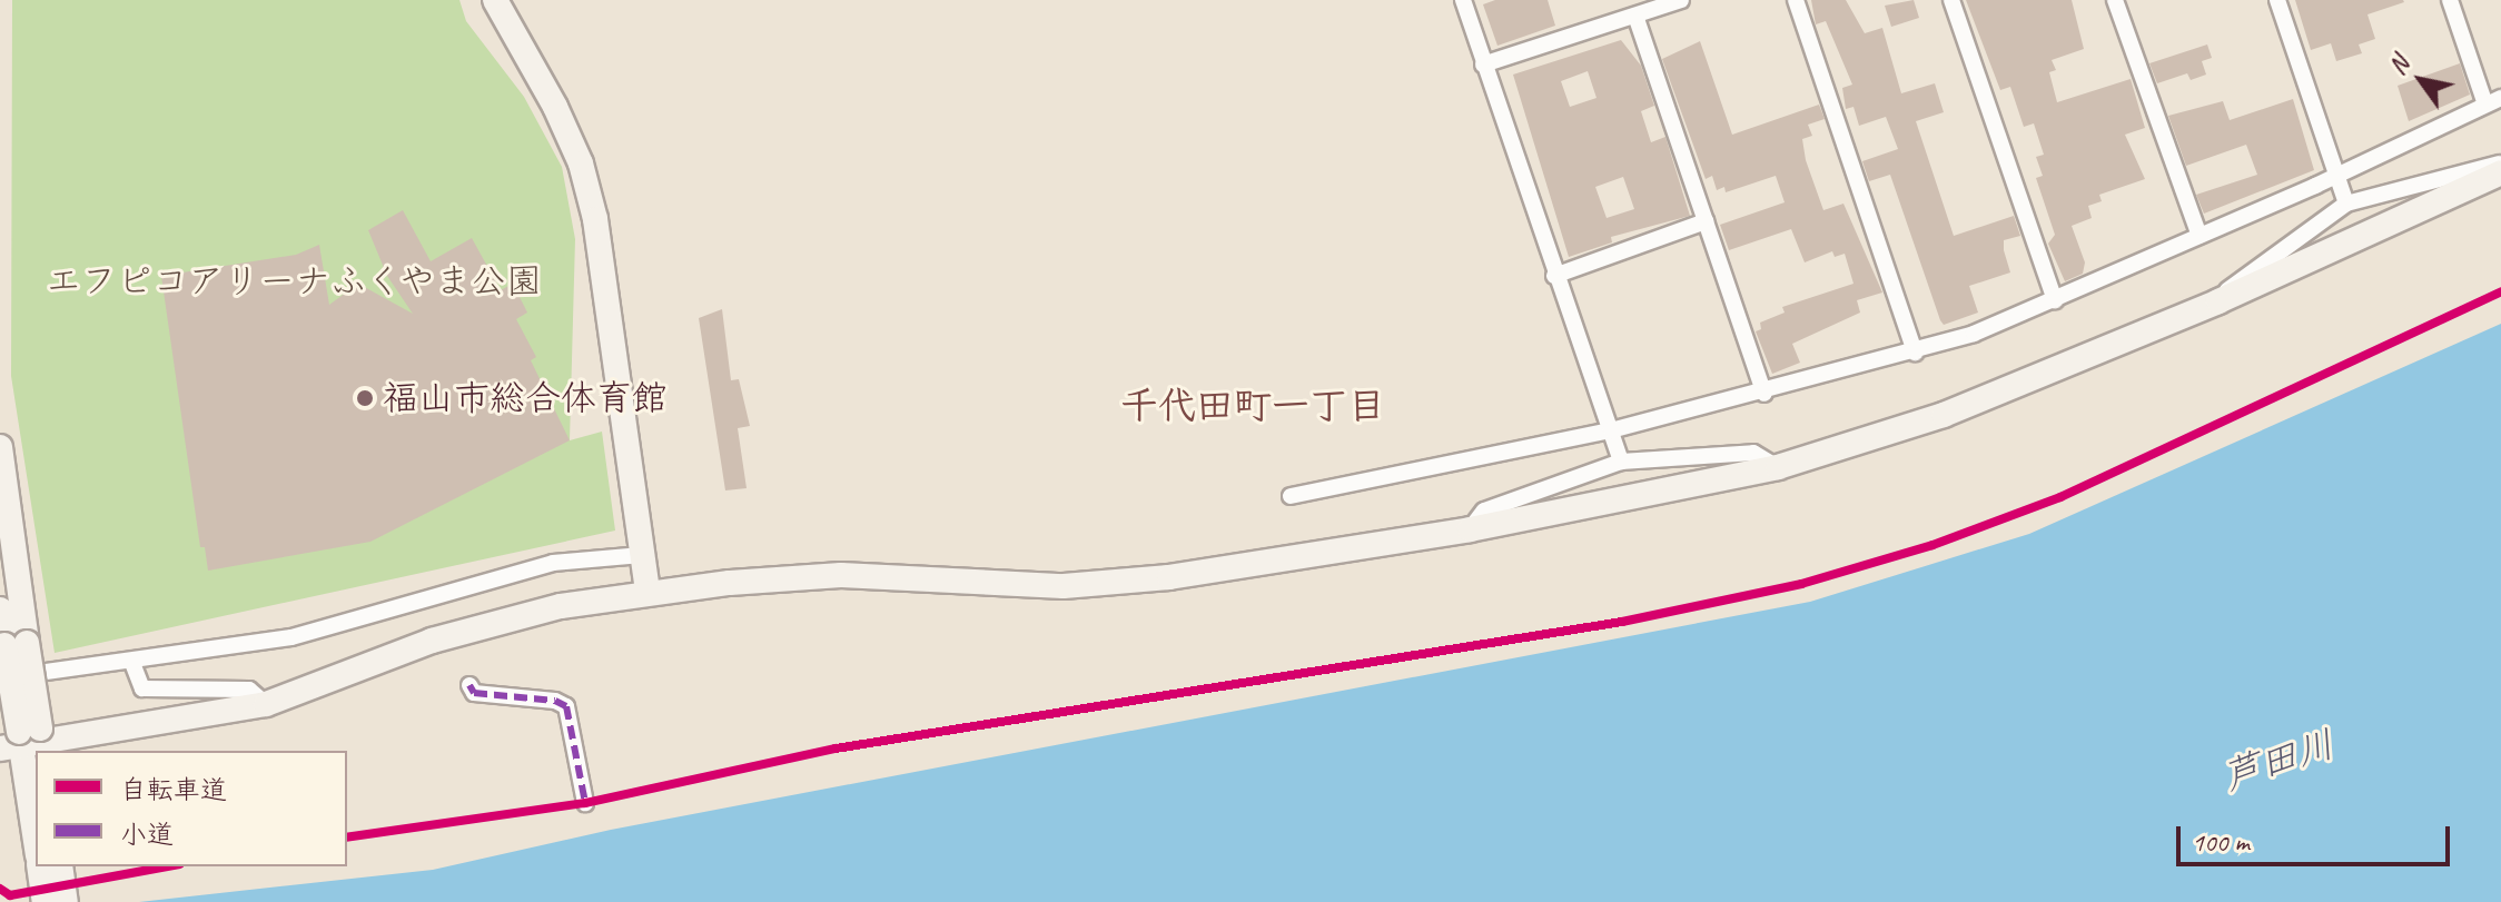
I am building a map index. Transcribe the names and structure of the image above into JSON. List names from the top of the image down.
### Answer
{
  "districts": ["千代田町一丁目"],
  "water": ["芦田川"],
  "parks": ["エフピコアリーナふくやま公園"],
  "places": ["福山市総合体育館"],
  "legend": ["自転車道", "小道"],
  "scale_bar": "100 m",
  "north": "top left"
}
